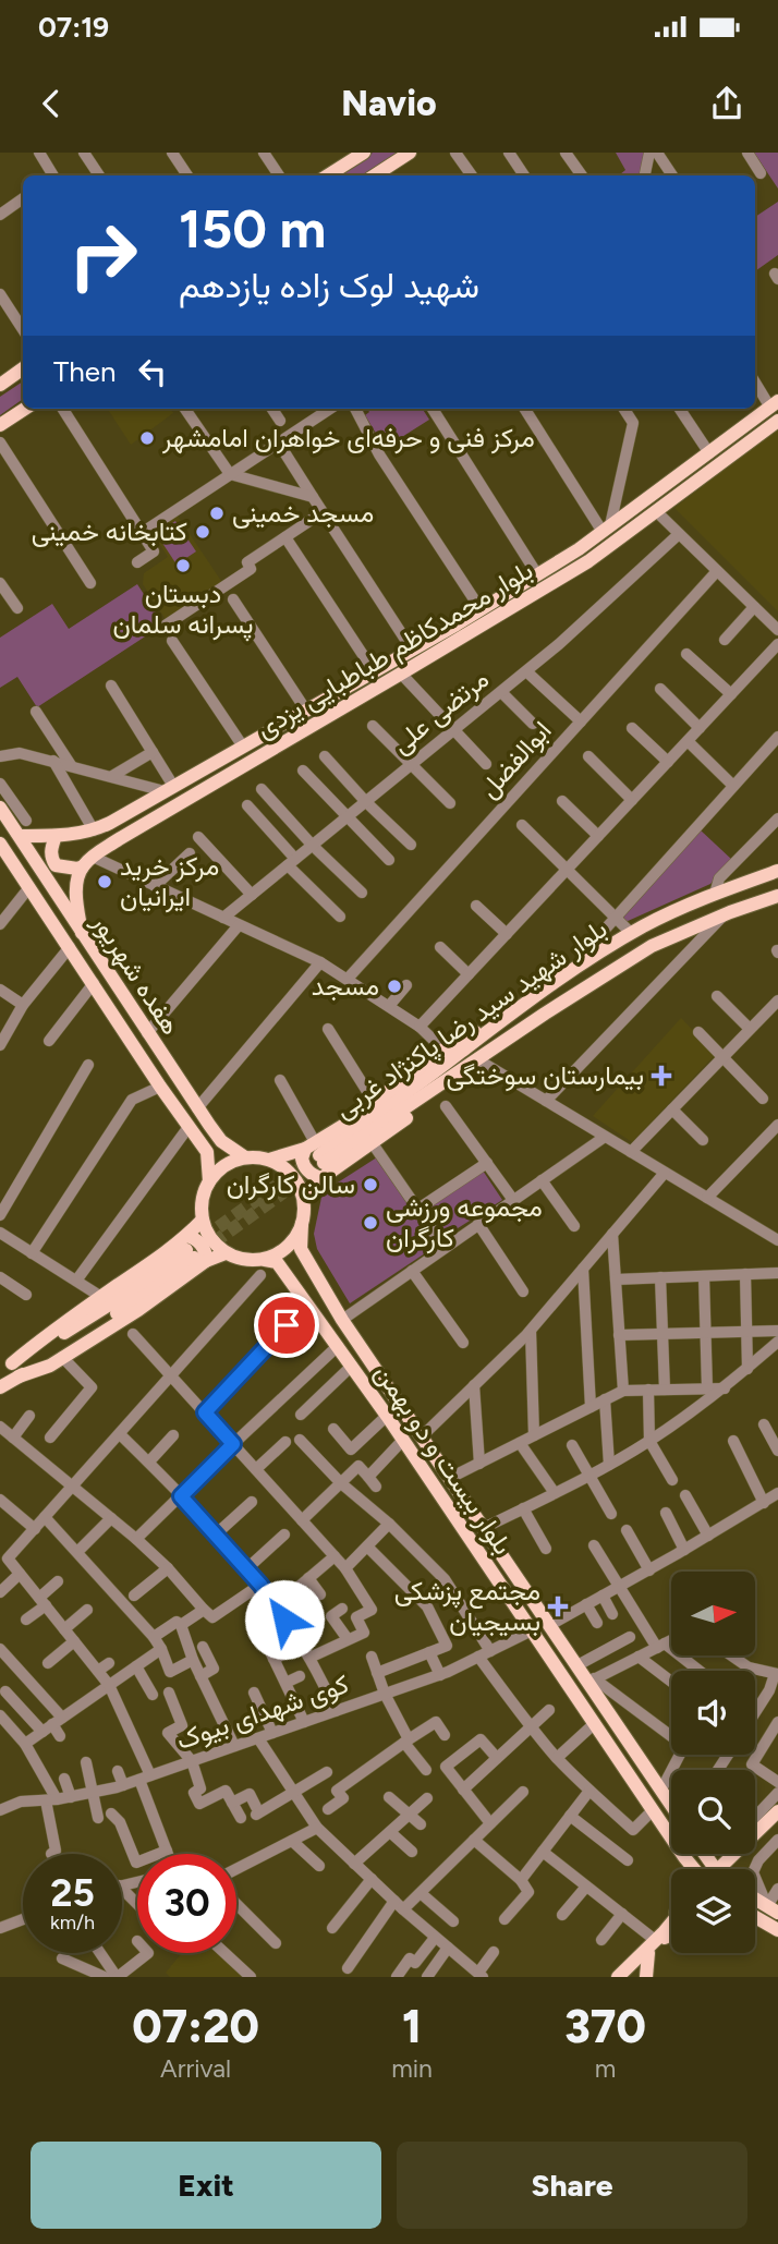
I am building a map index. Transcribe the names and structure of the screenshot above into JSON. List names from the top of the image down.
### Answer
{
  "streets": {
    "main road": [
      "بلوار محمدکاظم طباطبایی یزدی",
      "هفده شهریور",
      "بلوار شهید سید رضا پاکنژاد غربی",
      "بلوار بیست و دو بهمن"
    ],
    "street": ["مرتضی علی", "ابوالفضل", "کوی شهدای بیوک"]
  },
  "crossings": [
    ["بلوار محمدکاظم طباطبایی یزدی", "هفده شهریور"],
    ["هفده شهریور", "بلوار بیست و دو بهمن"],
    ["بلوار بیست و دو بهمن", "کوی شهدای بیوک"]
  ],
  "places": {
    "other": [
      "مرکز فنی و حرفه‌ای خواهران امامشهر",
      "مسجد خمینی",
      "کتابخانه خمینی",
      "دبستان پسرانه سلمان",
      "مرکز خرید ایرانیان",
      "مسجد",
      "سالن کارگران",
      "مجموعه ورزشی کارگران"
    ],
    "health": ["بیمارستان سوختگی", "مجتمع پزشکی بسیجیان"]
  },
  "north": "right",
  "page": {
    "status": "07:19",
    "header": "Navio",
    "turn": ["150 m", "شهید لوک زاده یازدهم"],
    "then": "Then",
    "speed": "25 km/h",
    "limit": "30",
    "eta": [
      "07:20",
      "Arrival",
      "1",
      "min",
      "370",
      "m"
    ],
    "buttons": ["Exit", "Share"]
  }
}
